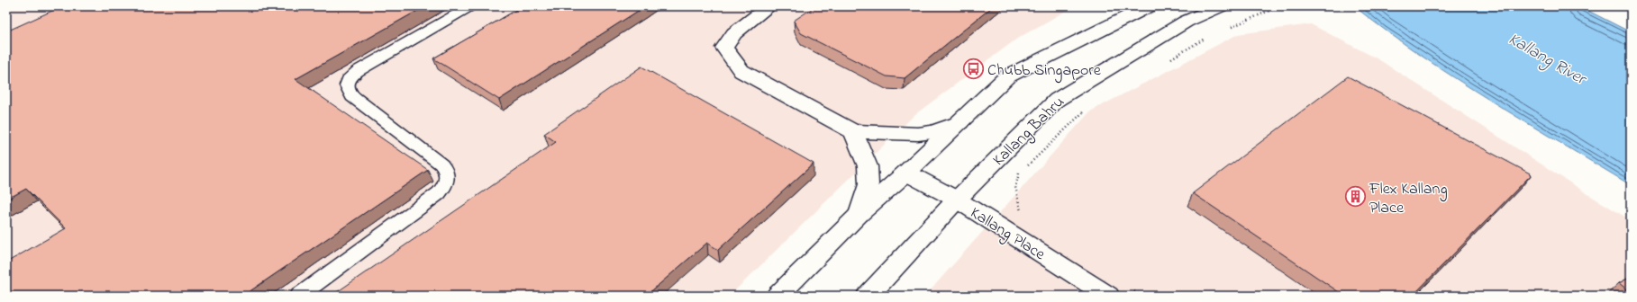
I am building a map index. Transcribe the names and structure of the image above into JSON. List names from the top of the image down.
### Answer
{
  "streets": {
    "main road": ["Kallang Bahru", "Kallang Place"]
  },
  "crossings": [
    ["Kallang Bahru", "Kallang Place"]
  ],
  "water": ["Kallang River"],
  "places": {
    "bus stop": ["Chubb Singapore"],
    "building": ["Flex Kallang Place"]
  }
}
